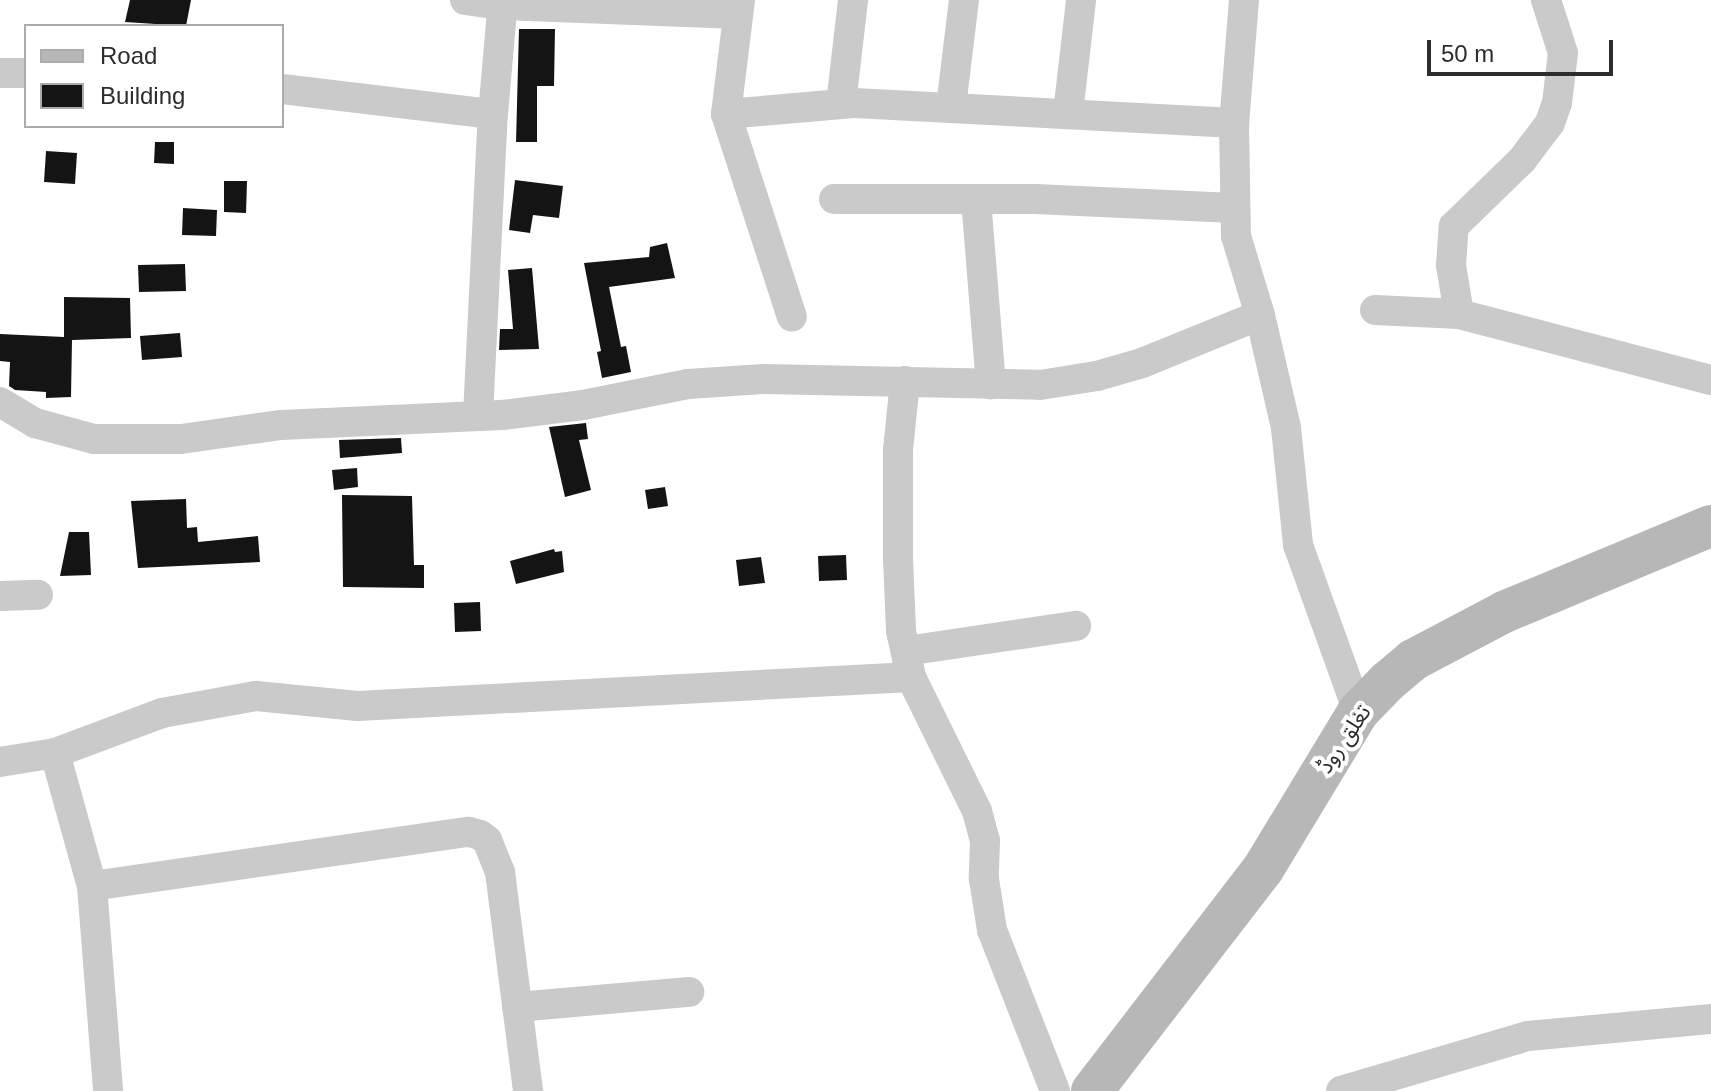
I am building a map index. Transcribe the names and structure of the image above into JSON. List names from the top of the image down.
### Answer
{
  "streets": {
    "street": ["تغلق روڈ"]
  },
  "legend": ["Road", "Building"],
  "scale_bar": "50 m"
}
